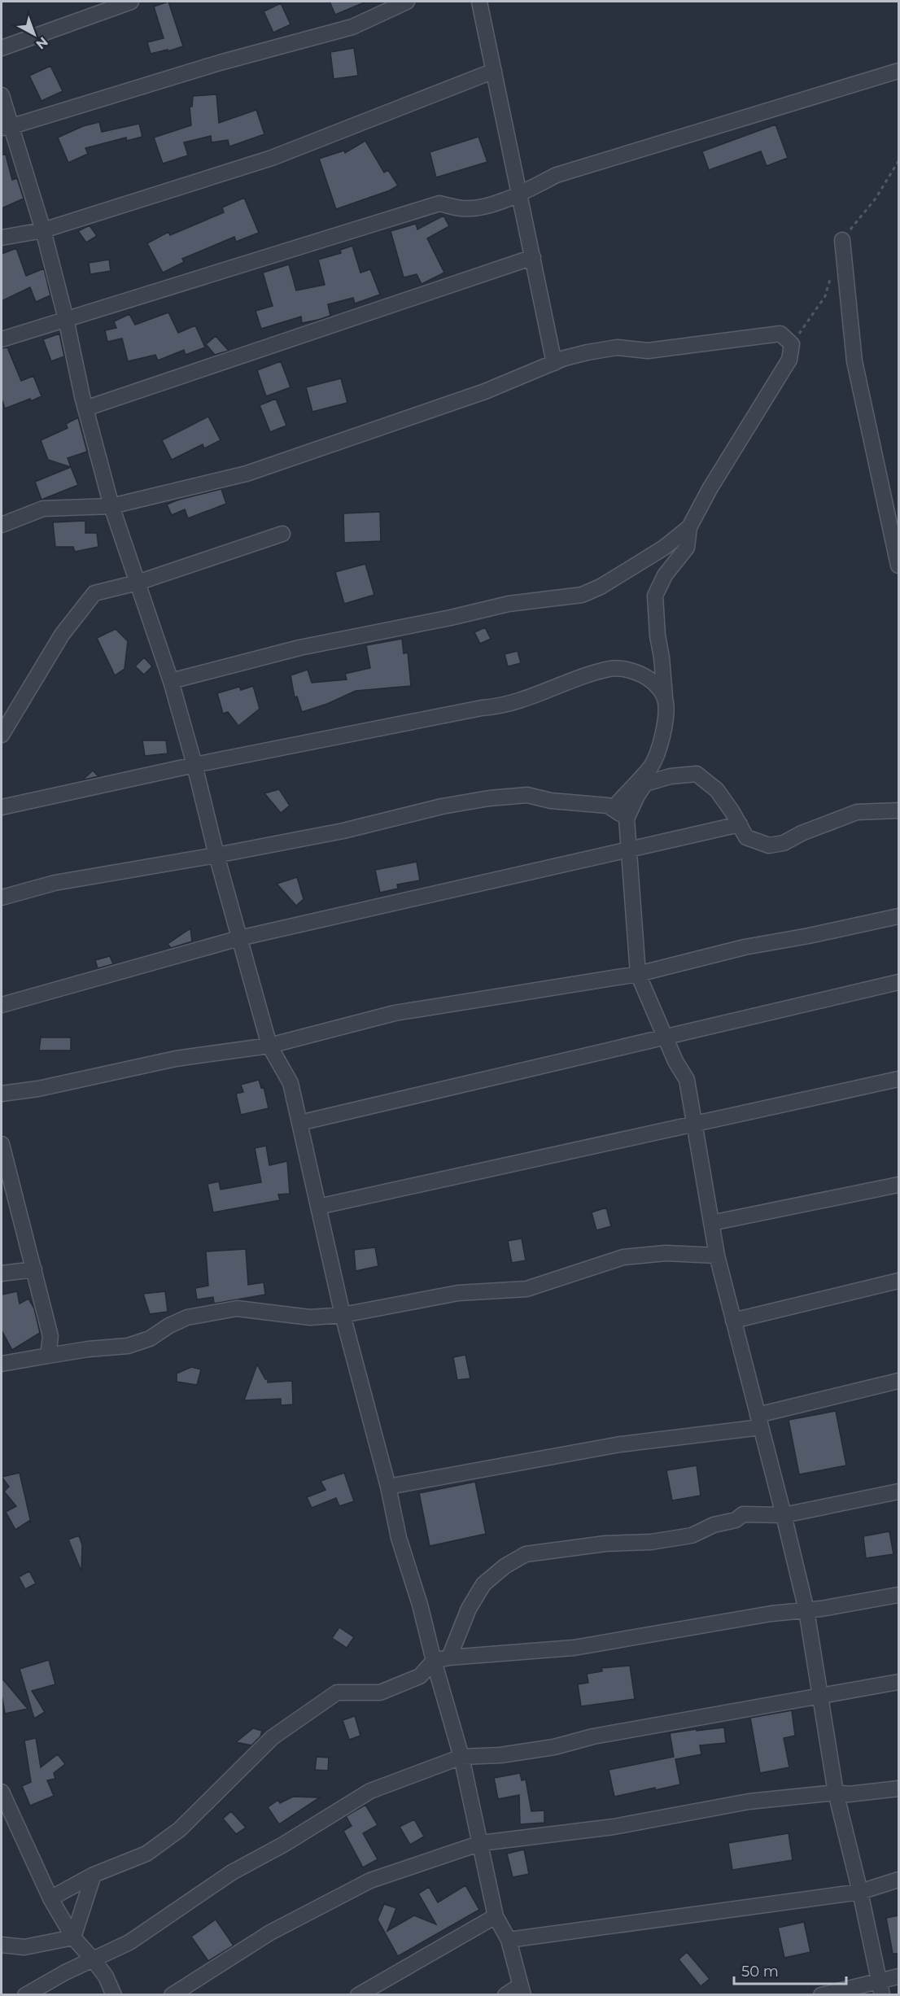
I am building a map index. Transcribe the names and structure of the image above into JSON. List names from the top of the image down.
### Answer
{
  "scale_bar": "50 m",
  "north": "bottom right"
}
